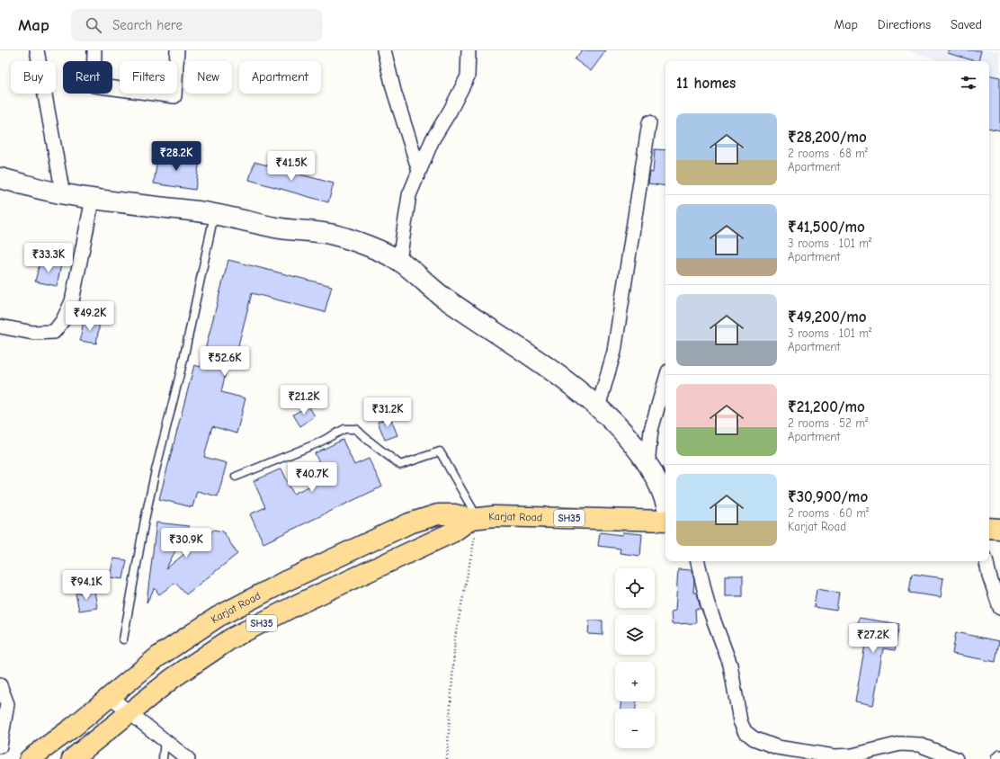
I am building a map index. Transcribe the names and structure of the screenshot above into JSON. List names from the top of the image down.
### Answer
{
  "streets": {
    "main road": ["Karjat Road", "SH35"]
  },
  "page": {
    "header": "Map",
    "search": "Search here",
    "nav": ["Map", "Directions", "Saved"],
    "chip": [
      "Buy",
      "Rent",
      "Filters",
      "New",
      "Apartment"
    ],
    "heading": "11 homes",
    "list": [
      {
        "name": "₹28,200/mo",
        "note": "2 rooms · 68 m² · Apartment"
      },
      {
        "name": "₹41,500/mo",
        "note": "3 rooms · 101 m² · Apartment"
      },
      {
        "name": "₹49,200/mo",
        "note": "3 rooms · 101 m² · Apartment"
      },
      {
        "name": "₹21,200/mo",
        "note": "2 rooms · 52 m² · Apartment"
      },
      {
        "name": "₹30,900/mo",
        "note": "2 rooms · 60 m² · Karjat Road"
      }
    ],
    "price": [
      "₹28.2K",
      "₹41.5K",
      "₹33.3K",
      "₹49.2K",
      "₹52.6K",
      "₹21.2K",
      "₹31.2K",
      "₹40.7K",
      "₹30.9K",
      "₹94.1K",
      "₹27.2K"
    ],
    "map_buttons": ["+", "−"]
  }
}
